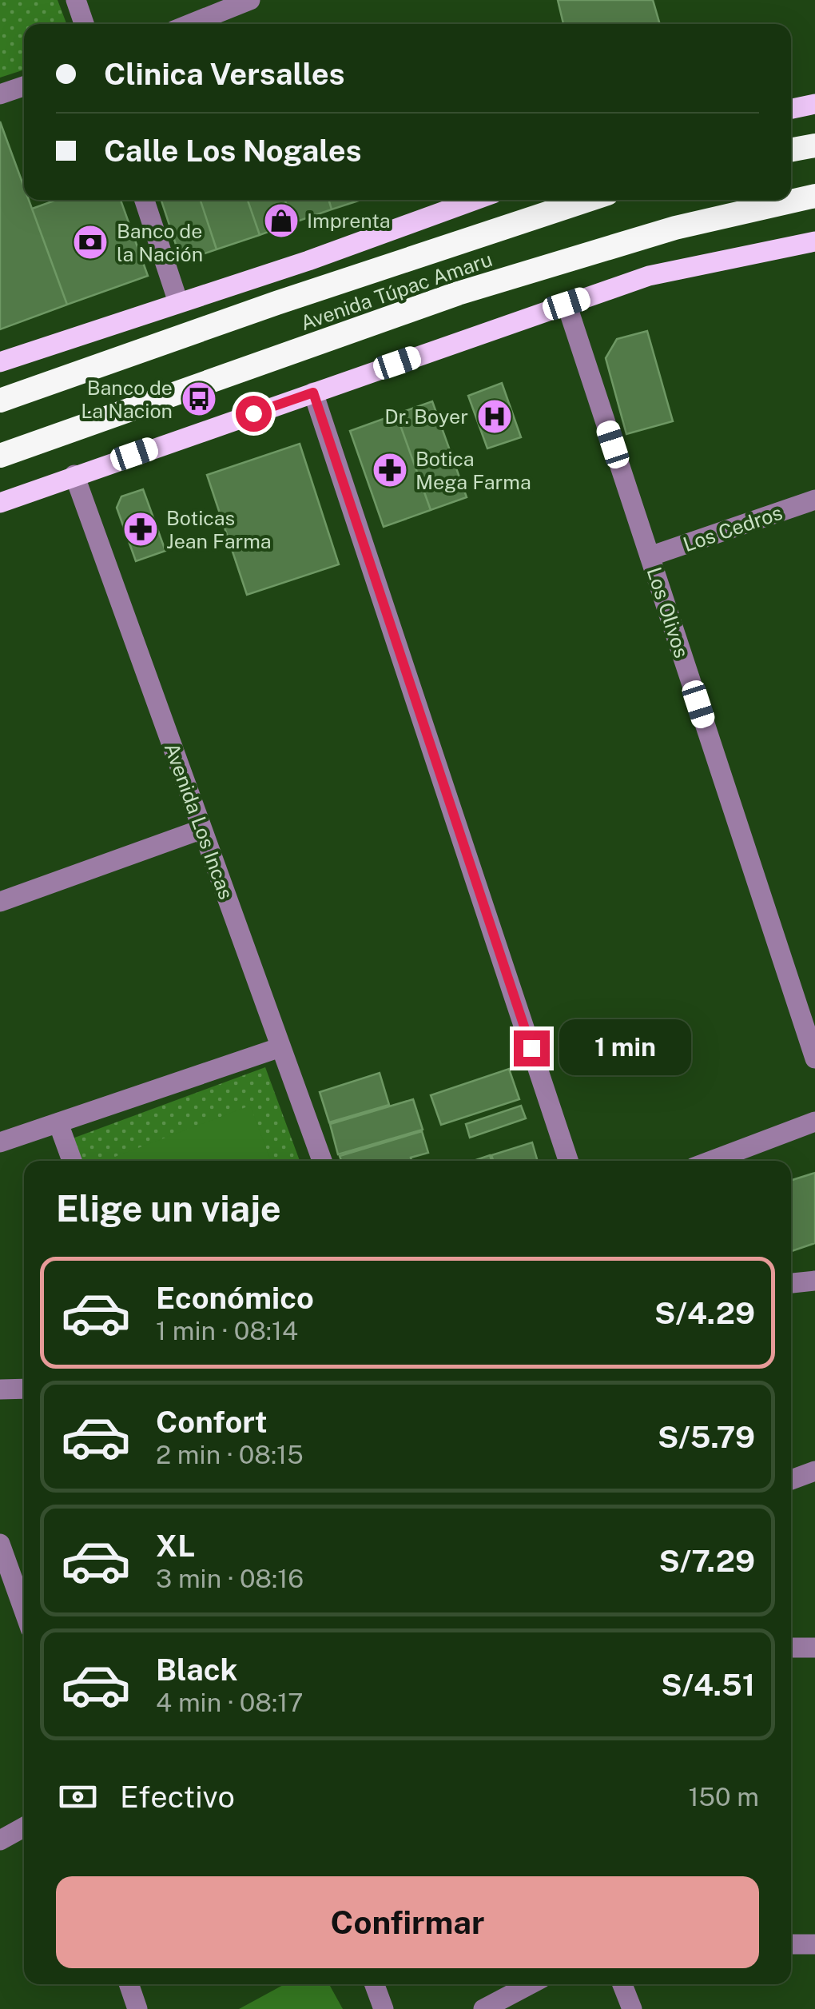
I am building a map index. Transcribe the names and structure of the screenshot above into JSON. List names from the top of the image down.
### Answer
{
  "streets": {
    "highway": ["Avenida Túpac Amaru"],
    "street": ["Los Cedros", "Los Olivos", "Avenida Los Incas"]
  },
  "crossings": [
    ["Los Cedros", "Los Olivos"]
  ],
  "places": {
    "shop": ["Imprenta"],
    "bank": ["Banco de la Nación"],
    "bus stop": ["Banco de La Nacion"],
    "hospital": ["Dr. Boyer"],
    "pharmacy": ["Botica Mega Farma", "Boticas Jean Farma"]
  },
  "page": {
    "banner": ["Clinica Versalles", "Calle Los Nogales"],
    "bubble": "1 min",
    "heading": "Elige un viaje",
    "list": [
      {
        "name": "Económico",
        "note": "1 min · 08:14",
        "value": "S/4.29"
      },
      {
        "name": "Confort",
        "note": "2 min · 08:15",
        "value": "S/5.79"
      },
      {
        "name": "XL",
        "note": "3 min · 08:16",
        "value": "S/7.29"
      },
      {
        "name": "Black",
        "note": "4 min · 08:17",
        "value": "S/4.51"
      }
    ],
    "pay": ["Efectivo", "150 m"],
    "buttons": "Confirmar"
  }
}
